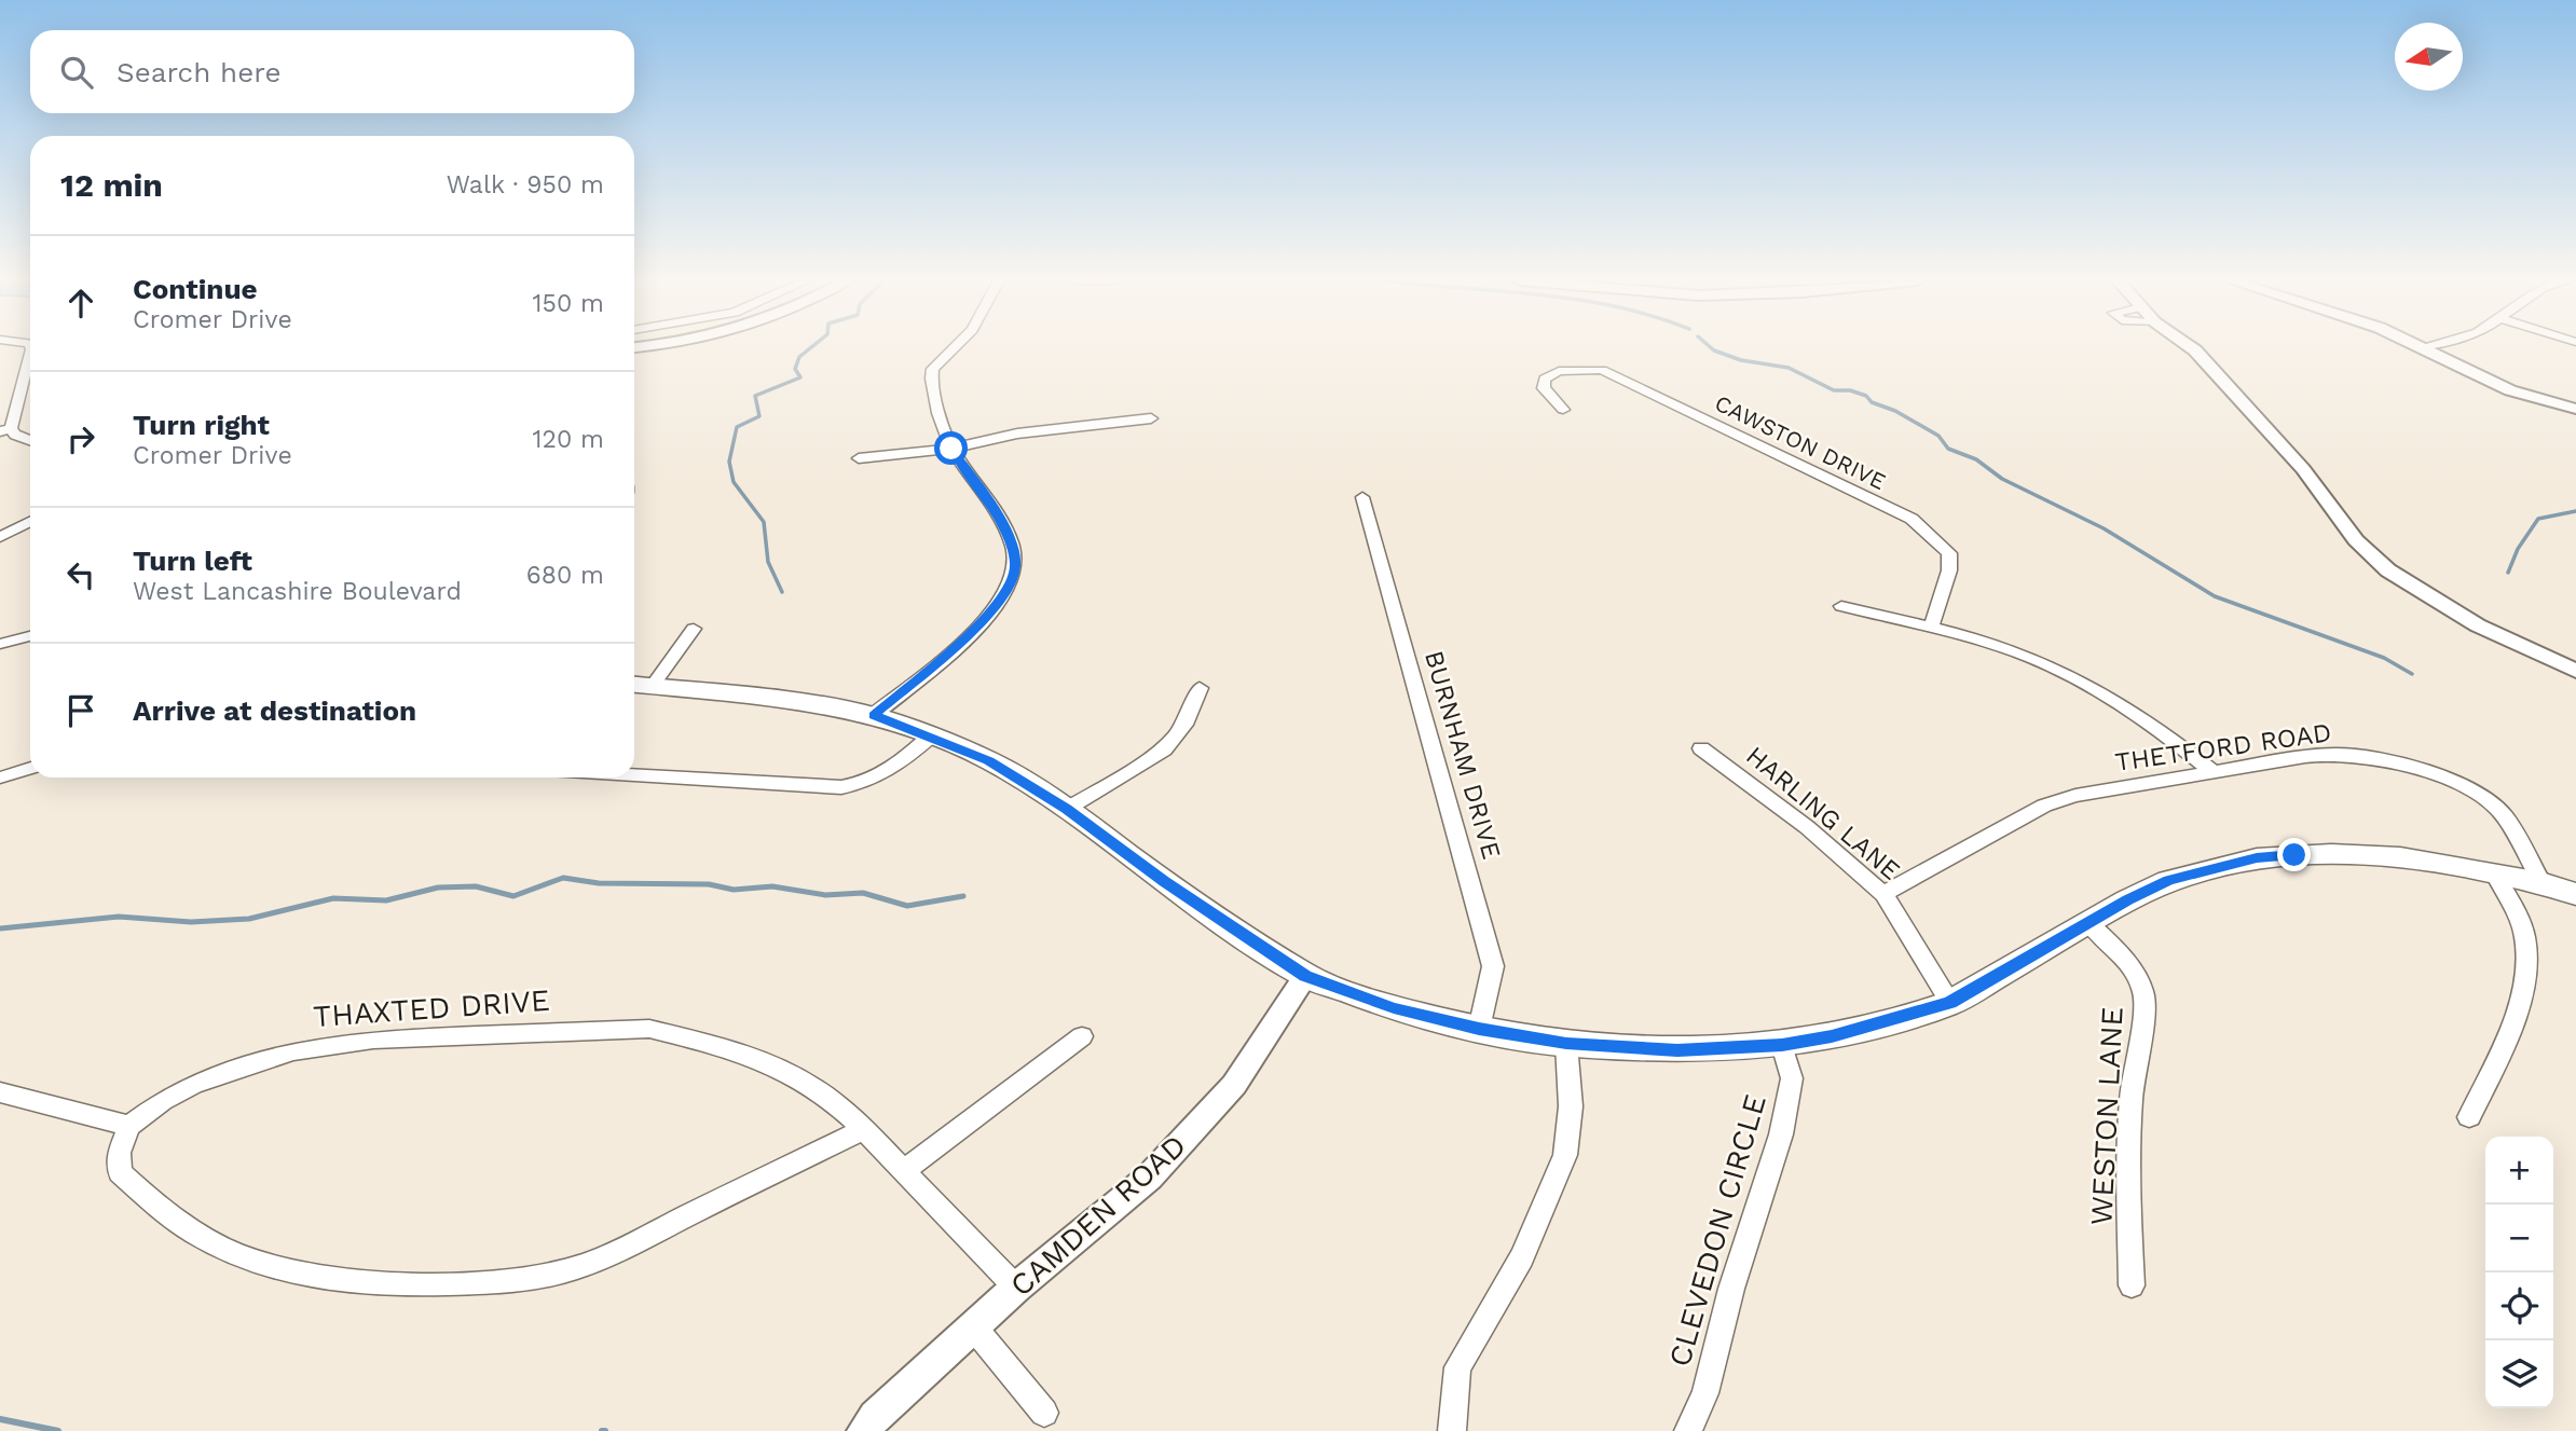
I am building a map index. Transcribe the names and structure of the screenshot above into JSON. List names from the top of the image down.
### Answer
{
  "streets": {
    "street": [
      "CAWSTON DRIVE",
      "THETFORD ROAD",
      "BURNHAM DRIVE",
      "HARLING LANE",
      "THAXTED DRIVE",
      "WESTON LANE",
      "CAMDEN ROAD",
      "CLEVEDON CIRCLE"
    ]
  },
  "crossings": [
    ["THETFORD ROAD", "HARLING LANE"],
    ["THAXTED DRIVE", "CAMDEN ROAD"]
  ],
  "north": "left",
  "page": {
    "search": "Search here",
    "heading": ["12 min", "Walk · 950 m"],
    "list": [
      ["Continue", "Cromer Drive", "150 m"],
      ["Turn right", "Cromer Drive", "120 m"],
      ["Turn left", "West Lancashire Boulevard", "680 m"],
      "Arrive at destination"
    ],
    "map_buttons": ["+", "−"]
  }
}
